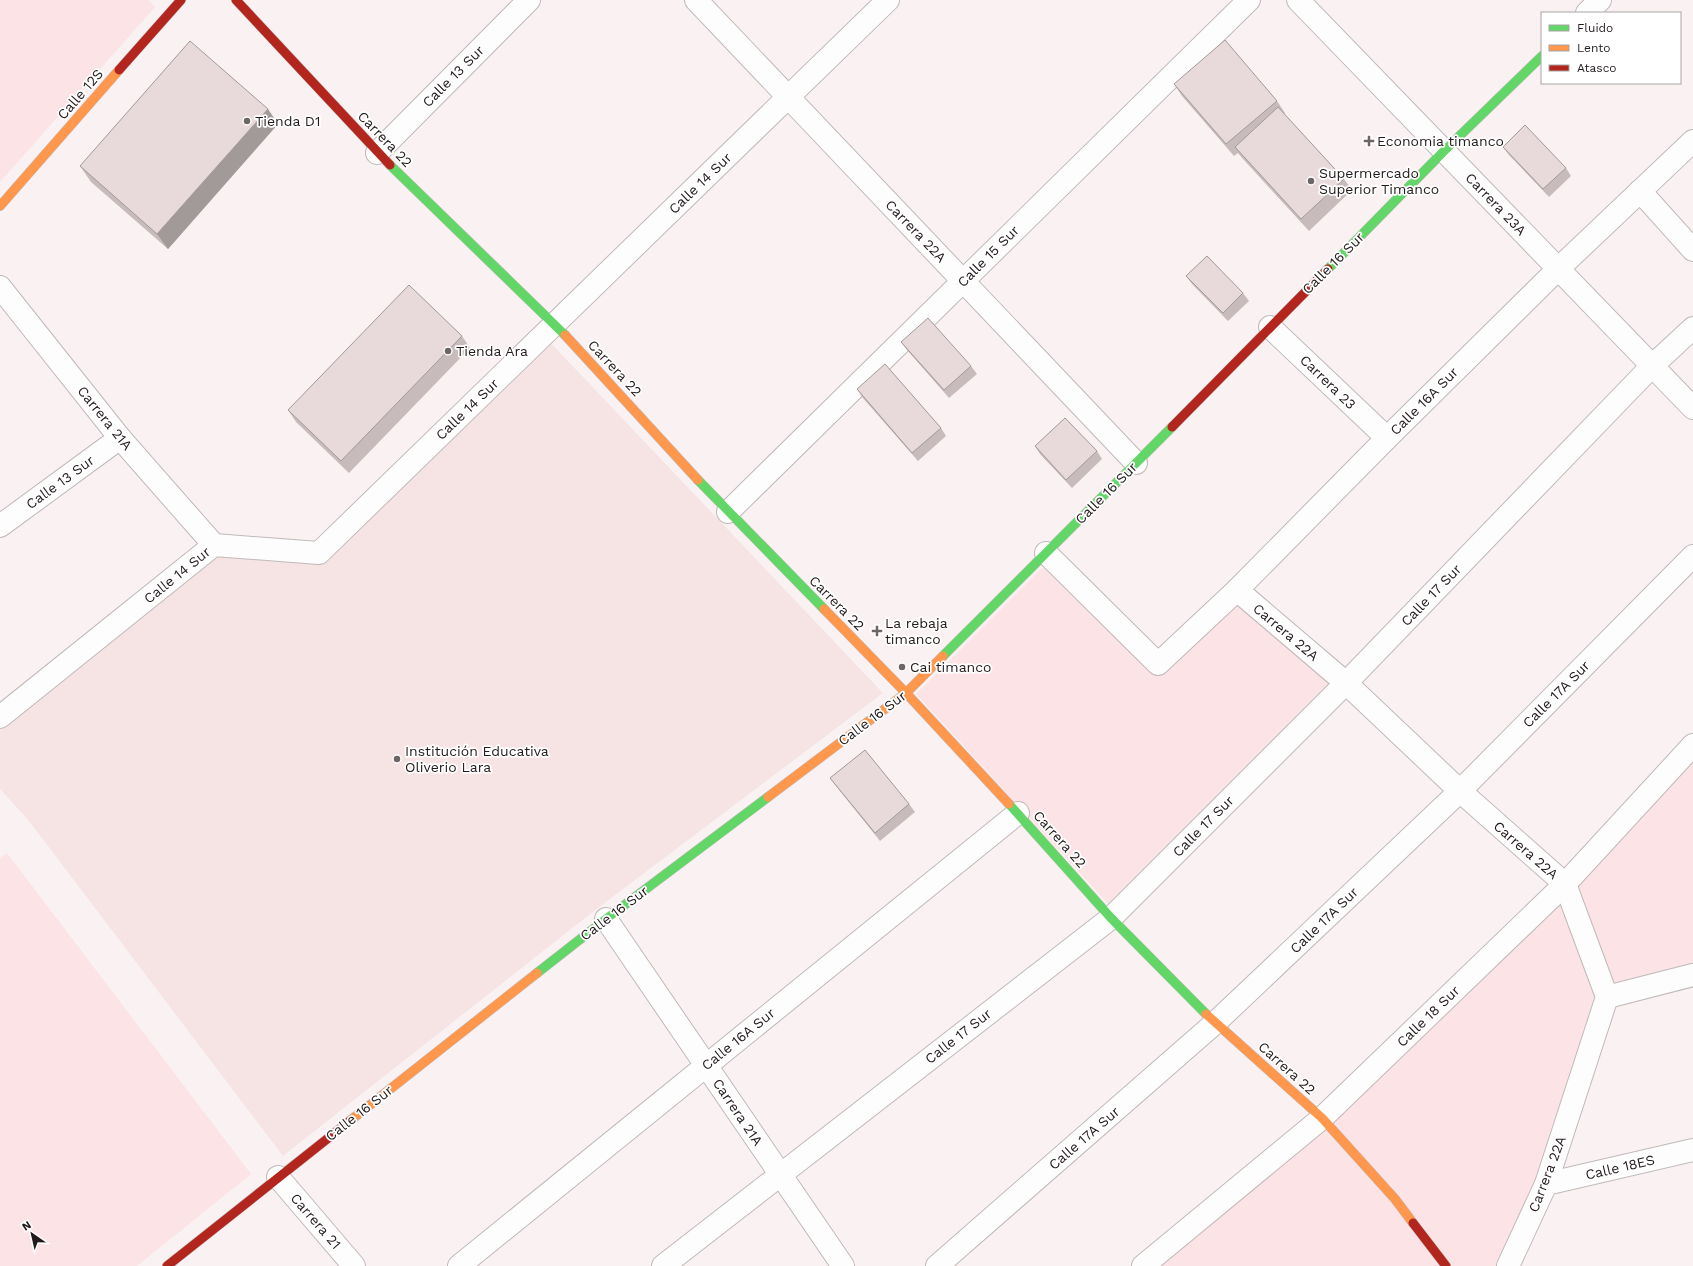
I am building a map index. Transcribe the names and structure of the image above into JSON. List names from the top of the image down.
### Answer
{
  "streets": {
    "street": [
      "Calle 13 Sur",
      "Calle 12S",
      "Carrera 22",
      "Calle 14 Sur",
      "Carrera 23A",
      "Carrera 22A",
      "Calle 15 Sur",
      "Calle 16 Sur",
      "Carrera 23",
      "Calle 16A Sur",
      "Carrera 21A",
      "Calle 17 Sur",
      "Calle 17A Sur",
      "Calle 18 Sur",
      "Calle 18ES",
      "Carrera 21"
    ]
  },
  "crossings": [
    ["Calle 13 Sur", "Carrera 22"],
    ["Calle 13 Sur", "Carrera 21A"],
    ["Carrera 22", "Calle 14 Sur"],
    ["Carrera 22", "Calle 15 Sur"],
    ["Carrera 22", "Calle 16 Sur"],
    ["Carrera 22", "Calle 16A Sur"],
    ["Carrera 22", "Calle 17 Sur"],
    ["Carrera 22", "Calle 17A Sur"],
    ["Carrera 22", "Calle 18 Sur"],
    ["Calle 14 Sur", "Carrera 22A"],
    ["Calle 14 Sur", "Carrera 21A"],
    ["Carrera 23A", "Calle 16 Sur"],
    ["Carrera 23A", "Calle 16A Sur"],
    ["Carrera 23A", "Calle 17 Sur"],
    ["Carrera 22A", "Calle 15 Sur"],
    ["Carrera 22A", "Calle 16 Sur"],
    ["Carrera 22A", "Calle 16A Sur"],
    ["Carrera 22A", "Calle 17 Sur"],
    ["Carrera 22A", "Calle 17A Sur"],
    ["Carrera 22A", "Calle 18 Sur"],
    ["Carrera 22A", "Calle 18ES"],
    ["Calle 16 Sur", "Carrera 23"],
    ["Calle 16 Sur", "Calle 16A Sur"],
    ["Calle 16 Sur", "Carrera 21A"],
    ["Calle 16 Sur", "Carrera 21"],
    ["Carrera 23", "Calle 16A Sur"],
    ["Calle 16A Sur", "Carrera 21A"],
    ["Carrera 21A", "Calle 17 Sur"]
  ],
  "places": {
    "other": [
      "Tienda D1",
      "Supermercado Superior Timanco",
      "Tienda Ara",
      "Cai timanco",
      "Institución Educativa Oliverio Lara"
    ],
    "health": ["Economia timanco", "La rebaja timanco"]
  },
  "legend": ["Fluido", "Lento", "Atasco"],
  "north": "top left"
}
